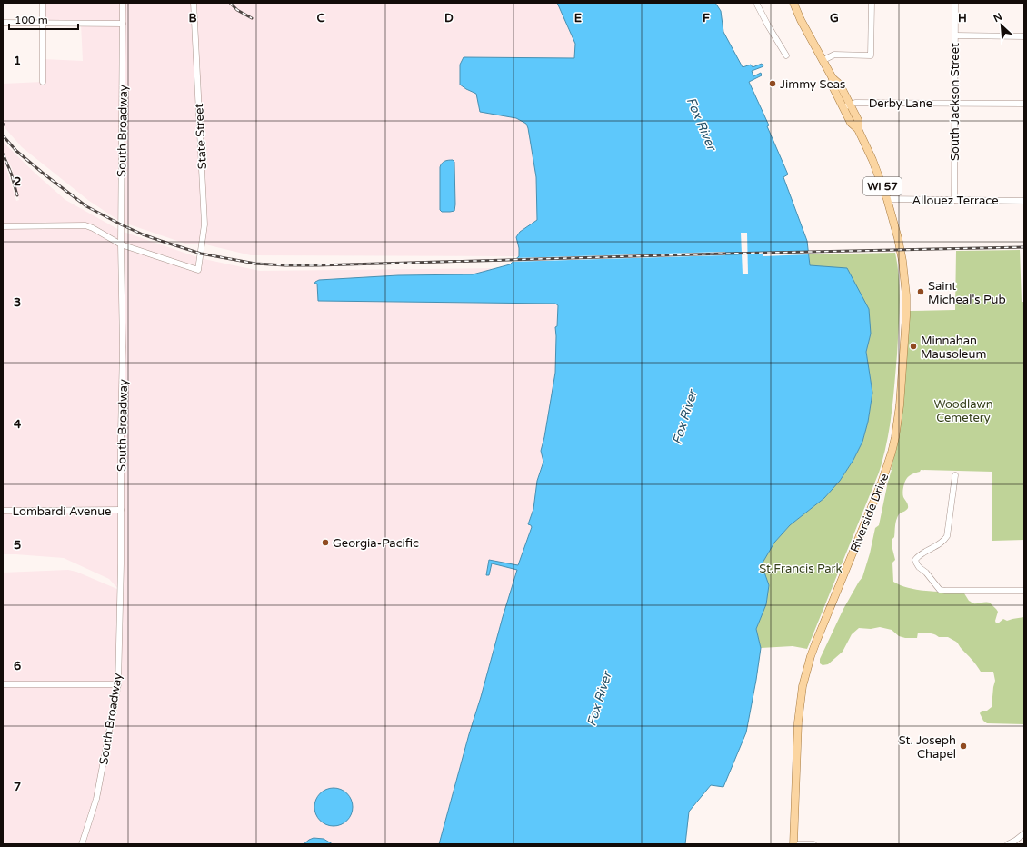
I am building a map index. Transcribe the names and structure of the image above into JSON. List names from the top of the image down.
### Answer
{
  "streets": {
    "main road": ["WI 57", "Riverside Drive"],
    "street": [
      "South Jackson Street",
      "Derby Lane",
      "South Broadway",
      "State Street",
      "Allouez Terrace",
      "Lombardi Avenue"
    ]
  },
  "crossings": [
    ["South Jackson Street", "Derby Lane"],
    ["South Jackson Street", "Allouez Terrace"],
    ["Derby Lane", "WI 57"],
    ["South Broadway", "State Street"],
    ["South Broadway", "Lombardi Avenue"],
    ["WI 57", "Allouez Terrace"],
    ["WI 57", "Riverside Drive"],
    ["Allouez Terrace", "Riverside Drive"]
  ],
  "water": ["Fox River"],
  "parks": ["Woodlawn Cemetery", "St.Francis Park"],
  "places": [
    "Jimmy Seas",
    "Saint Micheal's Pub",
    "Minnahan Mausoleum",
    "Georgia-Pacific",
    "St. Joseph Chapel"
  ],
  "scale_bar": "100 m",
  "north": "top left",
  "grid": {
    "columns": [
      "B",
      "C",
      "D",
      "E",
      "F",
      "G",
      "H"
    ],
    "rows": [
      "1",
      "2",
      "3",
      "4",
      "5",
      "6",
      "7"
    ]
  }
}
